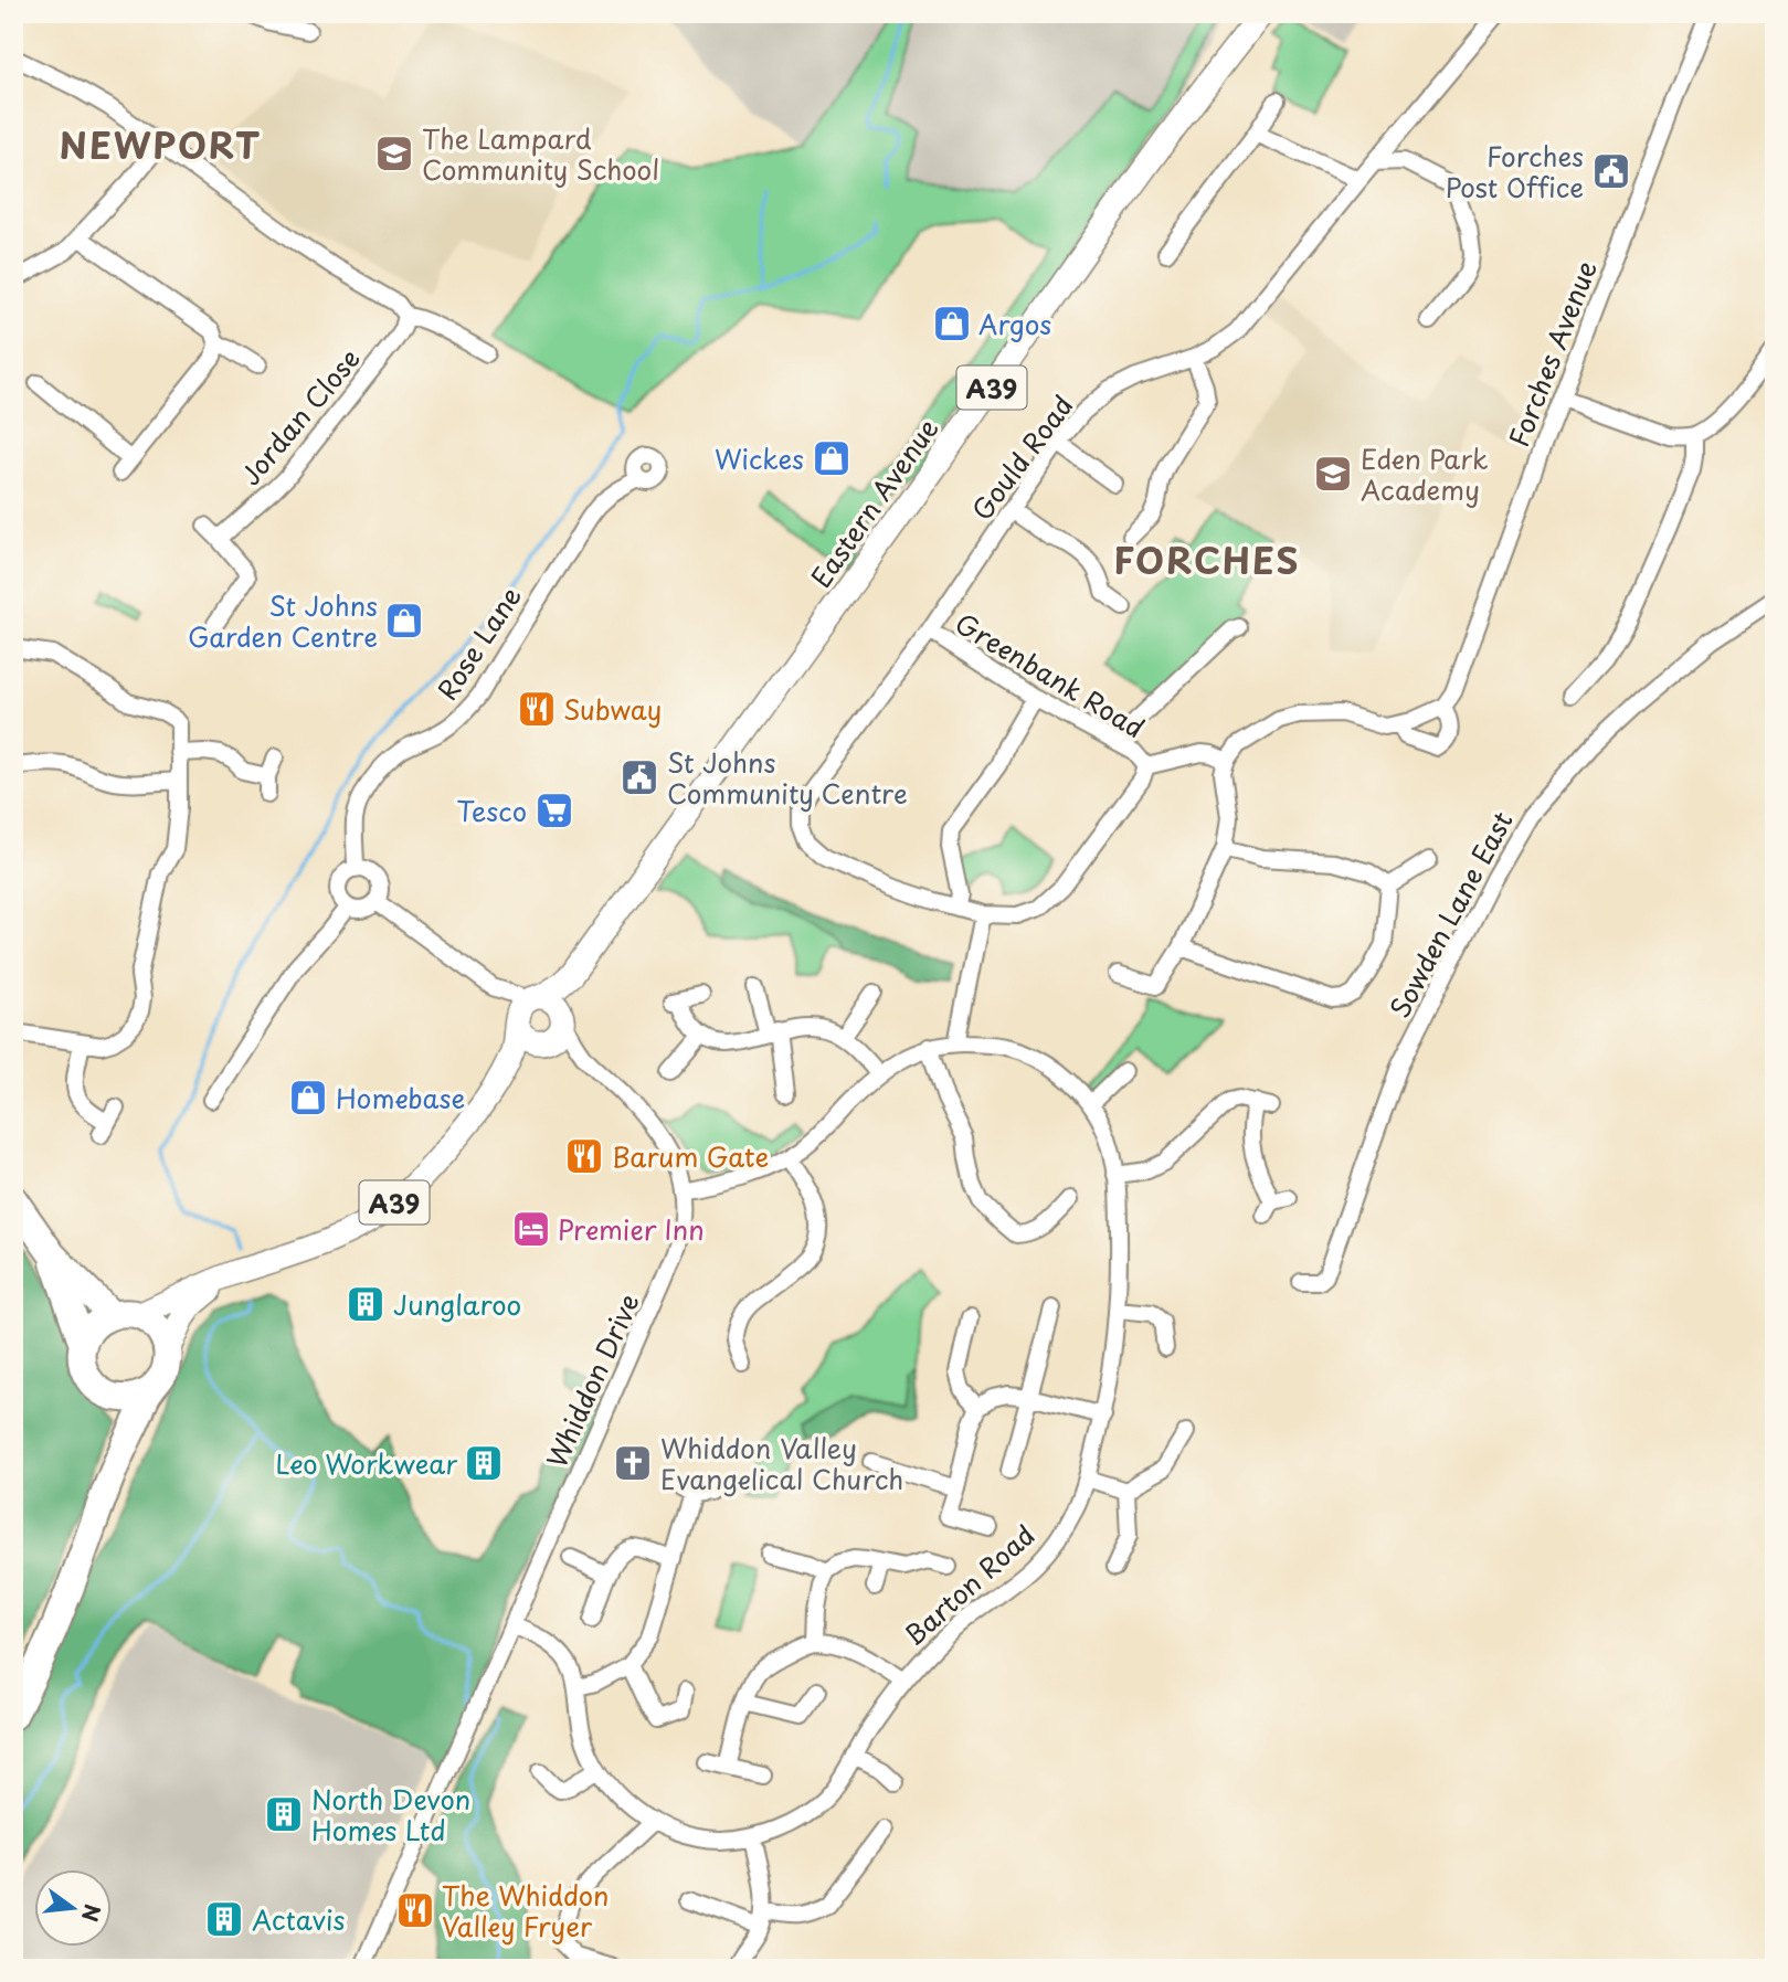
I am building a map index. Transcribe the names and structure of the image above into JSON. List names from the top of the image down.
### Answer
{
  "streets": {
    "main road": ["A39", "Eastern Avenue"],
    "street": [
      "Forches Avenue",
      "Jordan Close",
      "Gould Road",
      "Rose Lane",
      "Greenbank Road",
      "Sowden Lane East",
      "Whiddon Drive",
      "Barton Road"
    ]
  },
  "crossings": [
    ["Gould Road", "Greenbank Road"],
    ["Eastern Avenue", "Whiddon Drive"],
    ["Whiddon Drive", "Barton Road"]
  ],
  "districts": ["NEWPORT", "FORCHES"],
  "places": {
    "school or university": ["The Lampard Community School", "Eden Park Academy"],
    "public building": ["Forches Post Office", "St Johns Community Centre"],
    "shop": [
      "Argos",
      "Wickes",
      "St Johns Garden Centre",
      "Homebase"
    ],
    "restaurant": ["Subway", "Barum Gate", "The Whiddon Valley Fryer"],
    "supermarket": ["Tesco"],
    "hotel": ["Premier Inn"],
    "building": [
      "Junglaroo",
      "Leo Workwear",
      "North Devon Homes Ltd",
      "Actavis"
    ],
    "church": ["Whiddon Valley Evangelical Church"]
  },
  "north": "right"
}
